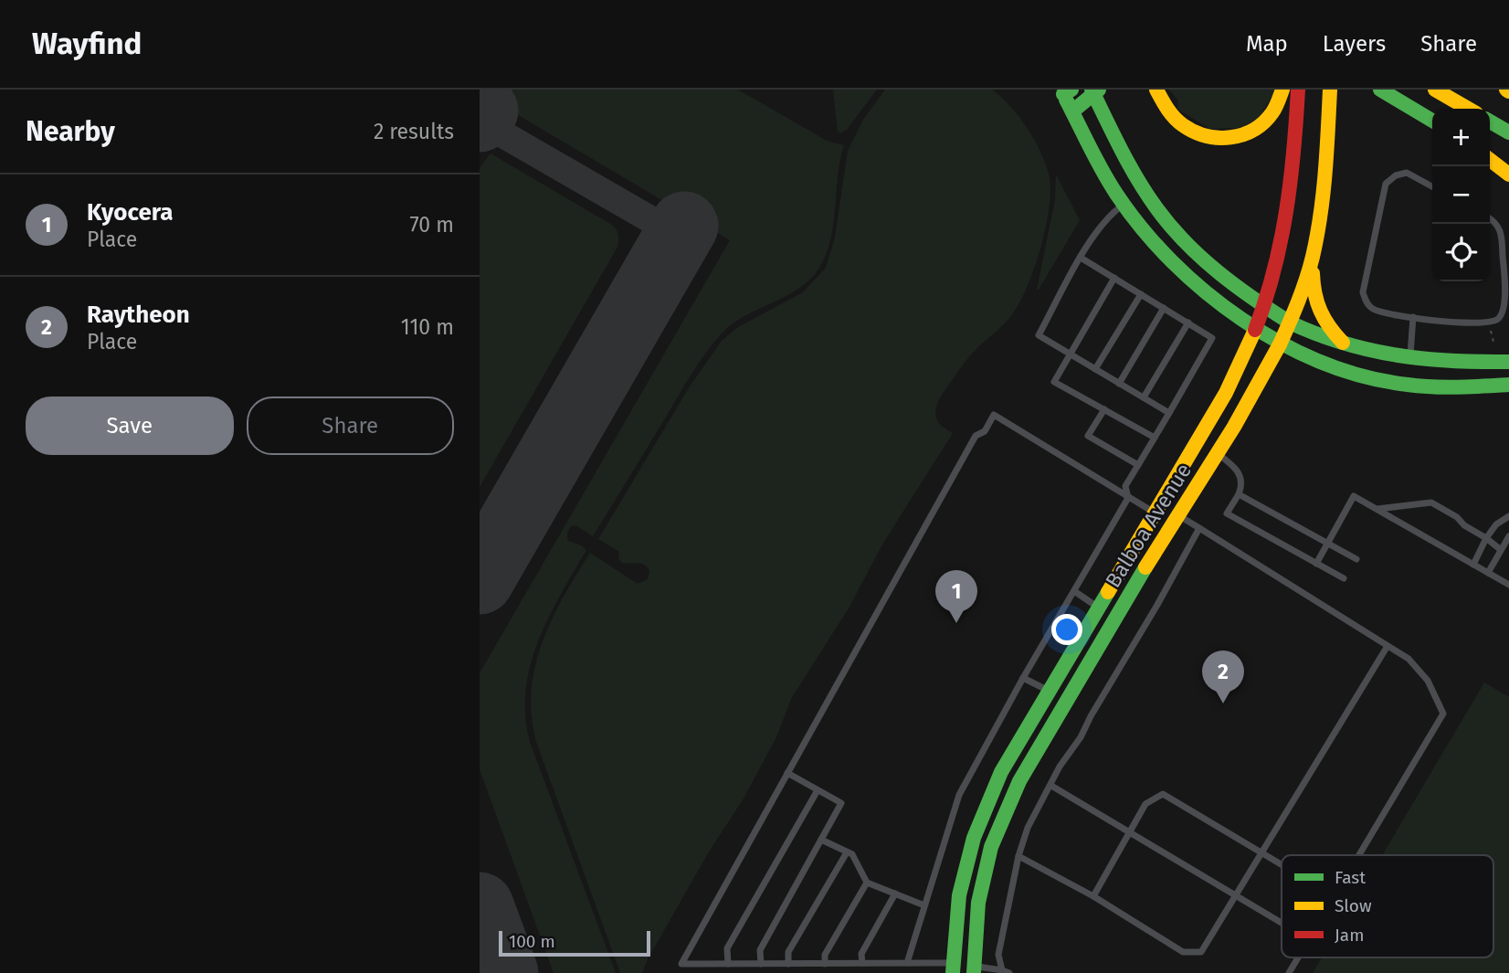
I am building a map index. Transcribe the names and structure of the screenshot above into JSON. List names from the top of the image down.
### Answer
{
  "streets": {
    "main road": ["Balboa Avenue"]
  },
  "legend": ["Fast", "Slow", "Jam"],
  "scale_bar": "100 m",
  "page": {
    "header": "Wayfind",
    "nav": ["Map", "Layers", "Share"],
    "heading": ["Nearby", "2 results"],
    "map_buttons": ["+", "−"],
    "list": [
      {
        "mark": "1",
        "name": "Kyocera",
        "note": "Place",
        "value": "70 m"
      },
      {
        "mark": "2",
        "name": "Raytheon",
        "note": "Place",
        "value": "110 m"
      }
    ],
    "buttons": ["Save", "Share"],
    "pins": ["1", "2"],
    "scale": "100 m"
  }
}
